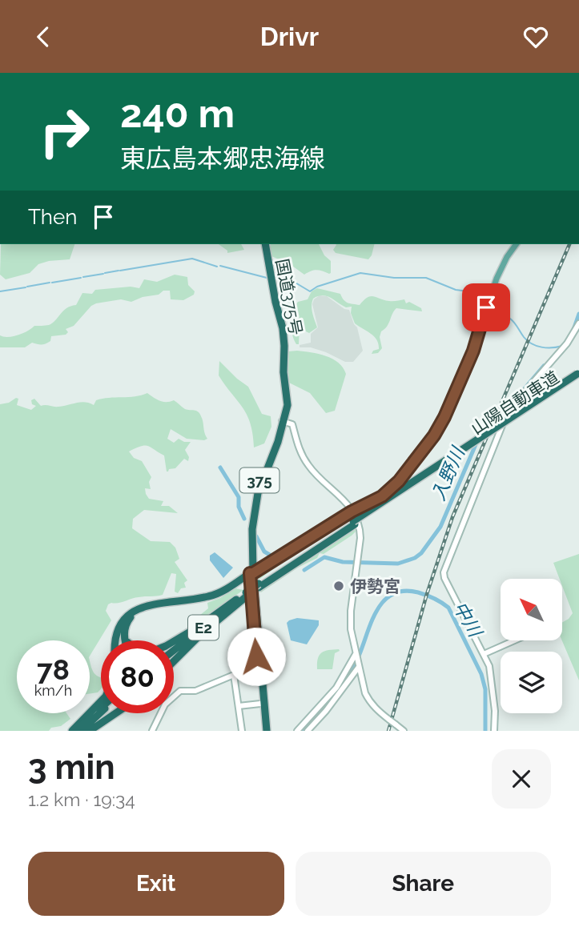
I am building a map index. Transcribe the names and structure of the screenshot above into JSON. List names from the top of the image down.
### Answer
{
  "streets": {
    "highway": [
      "国道375号",
      "山陽自動車道",
      "375",
      "E2"
    ]
  },
  "water": ["入野川", "中川"],
  "places": ["伊勢宮"],
  "north": "top left",
  "page": {
    "header": "Drivr",
    "turn": ["240 m", "東広島本郷忠海線"],
    "then": "Then",
    "speed": "78 km/h",
    "limit": "80",
    "heading": ["3 min", "1.2 km · 19:34"],
    "buttons": ["Exit", "Share"]
  }
}
